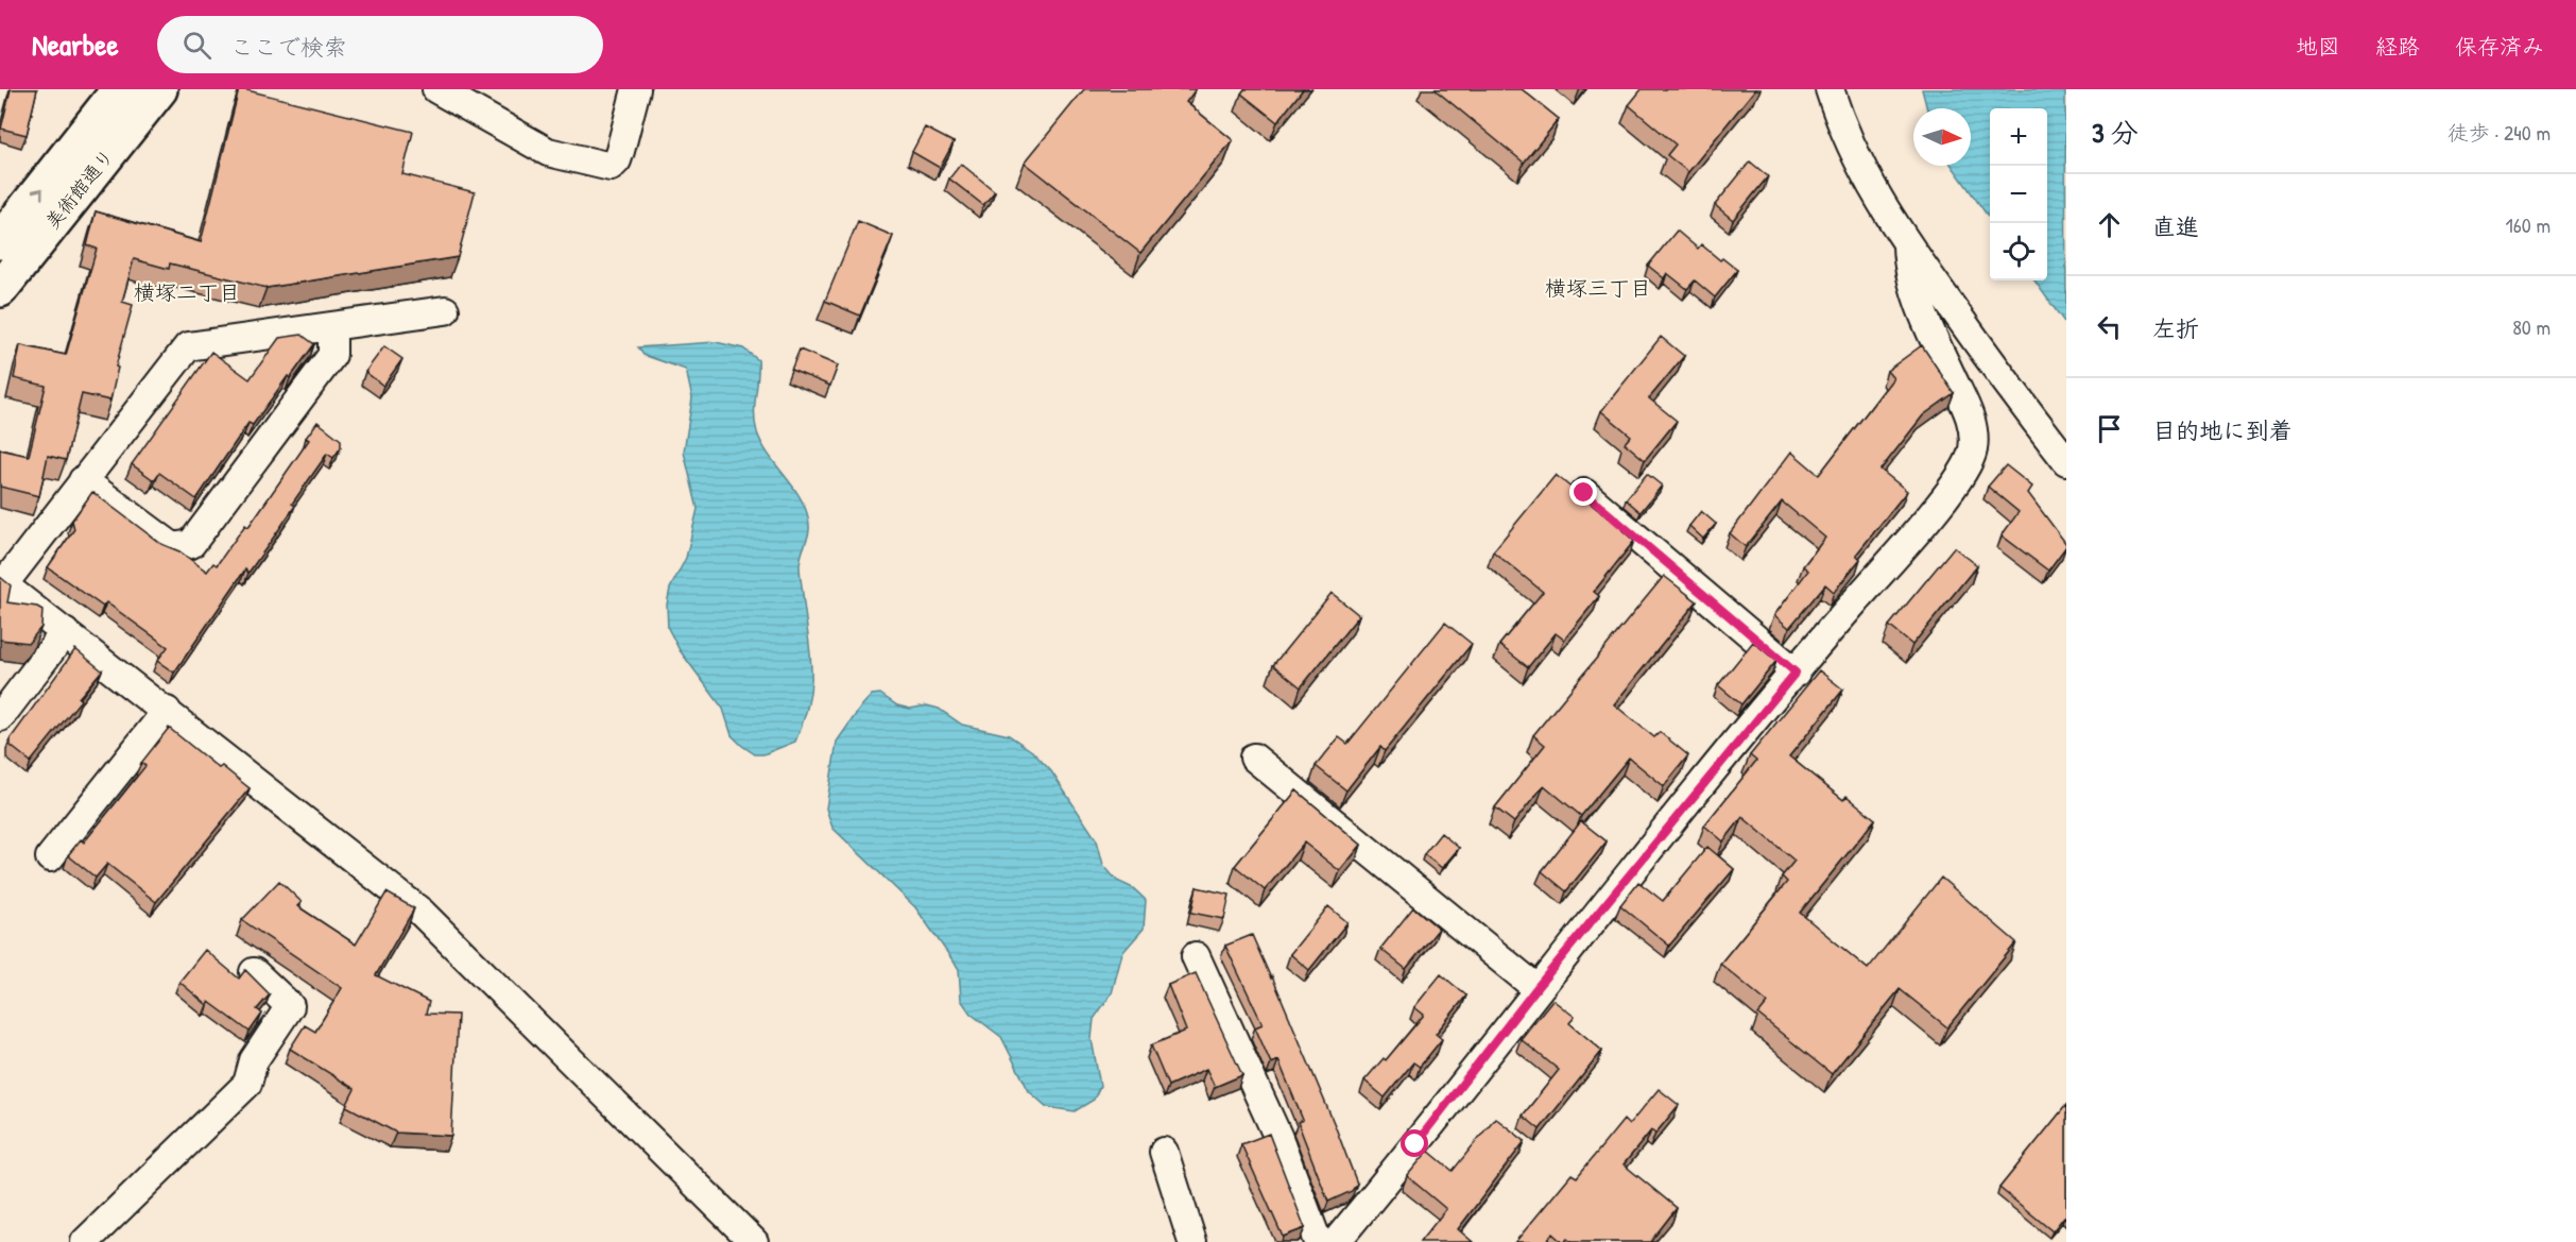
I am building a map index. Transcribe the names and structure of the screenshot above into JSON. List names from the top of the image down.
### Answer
{
  "streets": {
    "street": ["美術館通り"]
  },
  "districts": ["横塚三丁目", "横塚二丁目"],
  "north": "right",
  "page": {
    "header": "Nearbee",
    "search": "ここで検索",
    "nav": ["地図", "経路", "保存済み"],
    "heading": ["3 分", "徒歩 · 240 m"],
    "map_buttons": ["+", "−"],
    "list": [
      ["直進", "160 m"],
      ["左折", "80 m"],
      "目的地に到着"
    ]
  }
}
